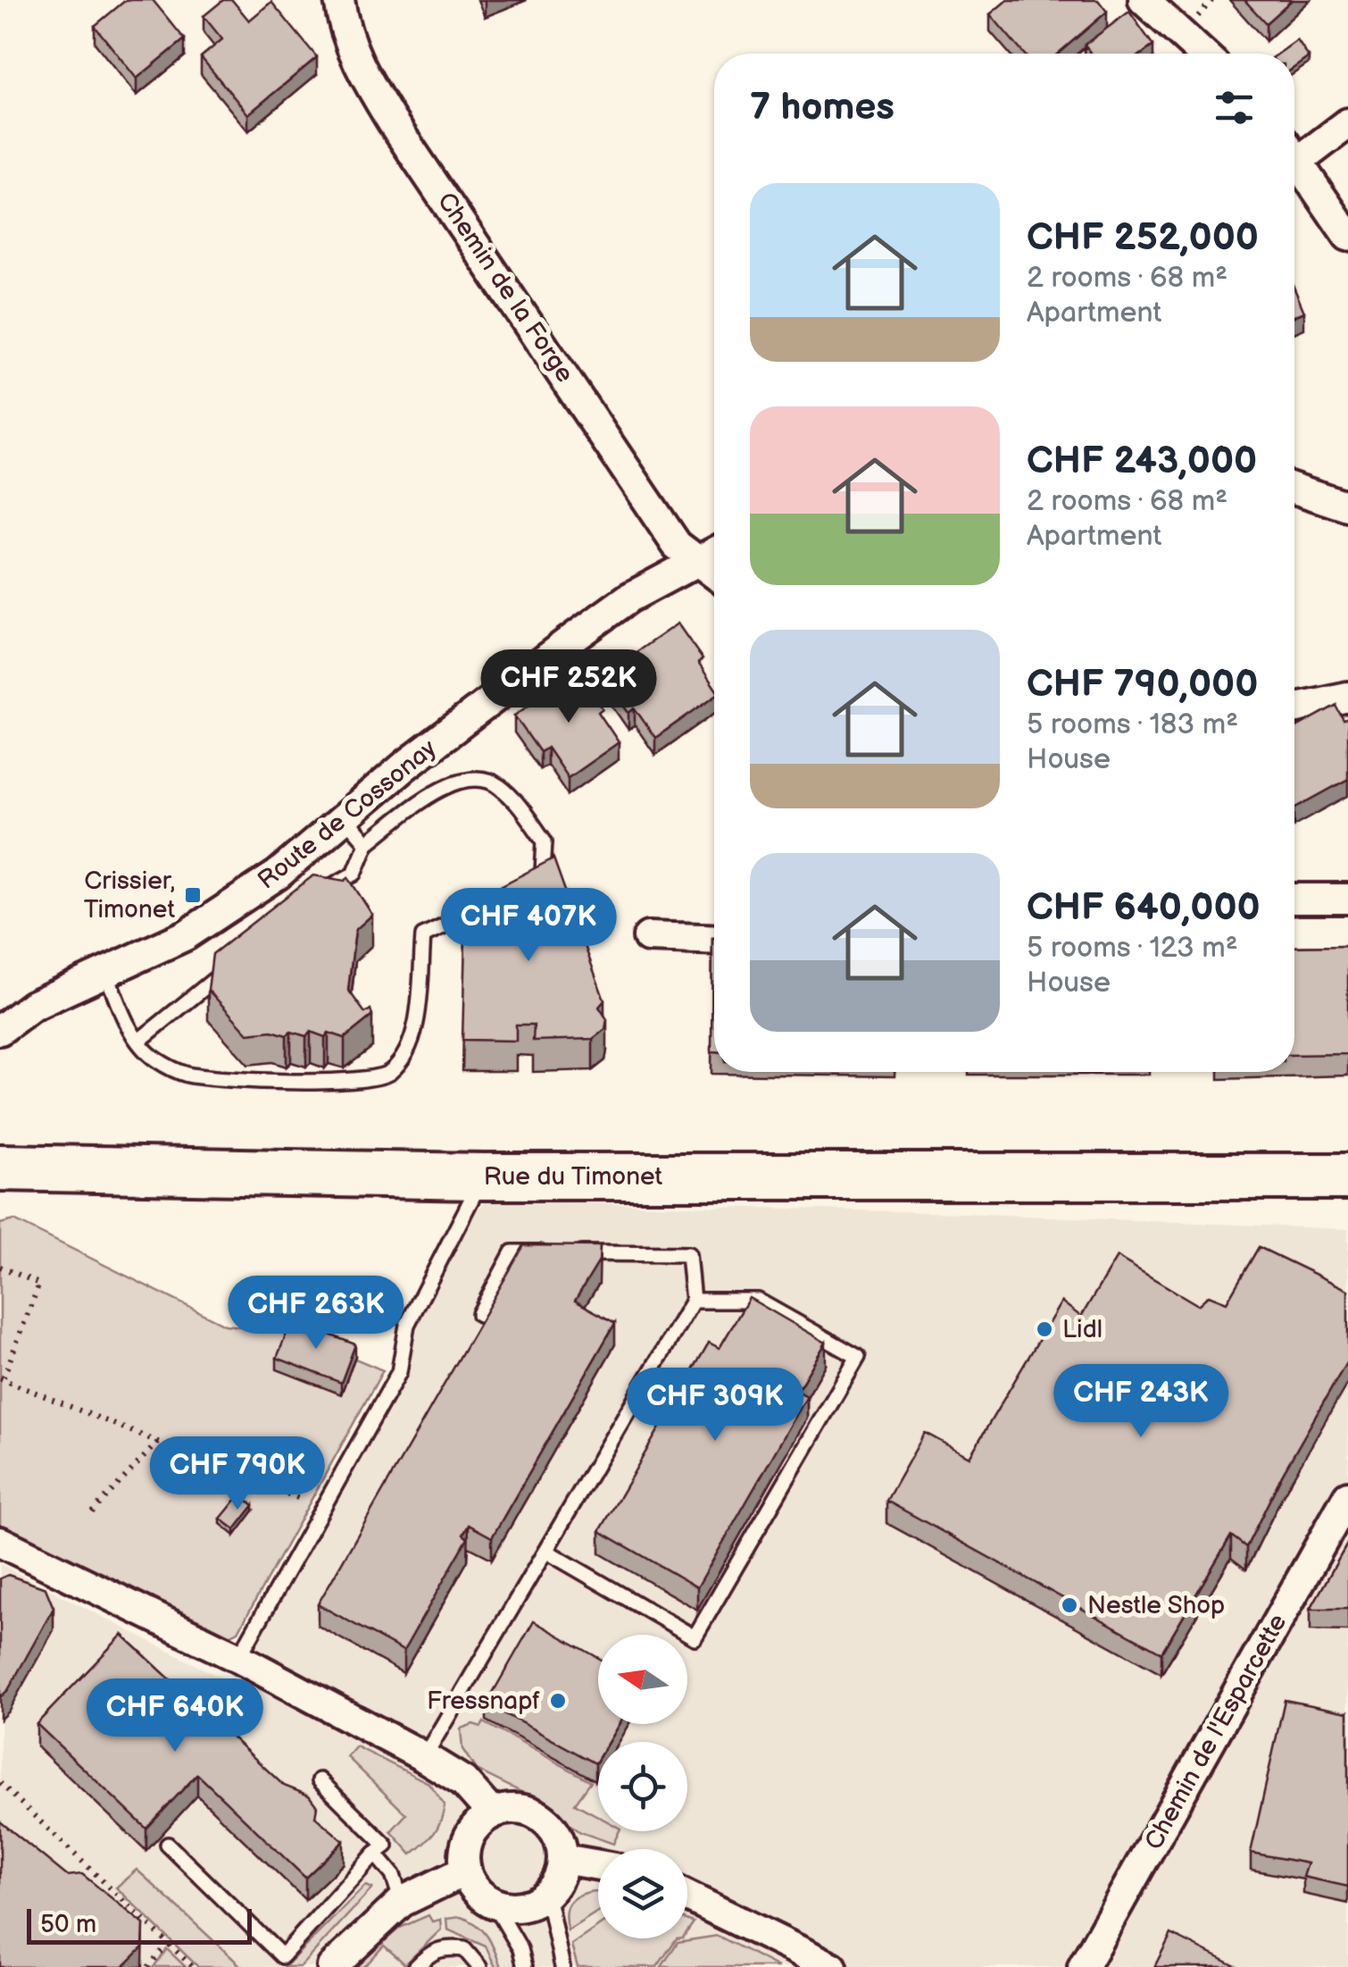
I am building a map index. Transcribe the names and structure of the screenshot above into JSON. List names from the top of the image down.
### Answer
{
  "streets": {
    "main road": ["Rue du Timonet"],
    "street": ["Chemin de la Forge", "Route de Cossonay", "Chemin de l'Esparcette"]
  },
  "crossings": [
    ["Chemin de la Forge", "Route de Cossonay"]
  ],
  "places": {
    "transit": ["Crissier, Timonet"],
    "other": ["Lidl", "Nestle Shop", "Fressnapf"]
  },
  "scale_bar": "50 m",
  "north": "left",
  "page": {
    "heading": "7 homes",
    "list": [
      {
        "name": "CHF 252,000",
        "note": "2 rooms · 68 m² · Apartment"
      },
      {
        "name": "CHF 243,000",
        "note": "2 rooms · 68 m² · Apartment"
      },
      {
        "name": "CHF 790,000",
        "note": "5 rooms · 183 m² · House"
      },
      {
        "name": "CHF 640,000",
        "note": "5 rooms · 123 m² · House"
      }
    ],
    "price": [
      "CHF 252K",
      "CHF 407K",
      "CHF 263K",
      "CHF 243K",
      "CHF 309K",
      "CHF 790K",
      "CHF 640K"
    ],
    "scale": "50 m"
  }
}
